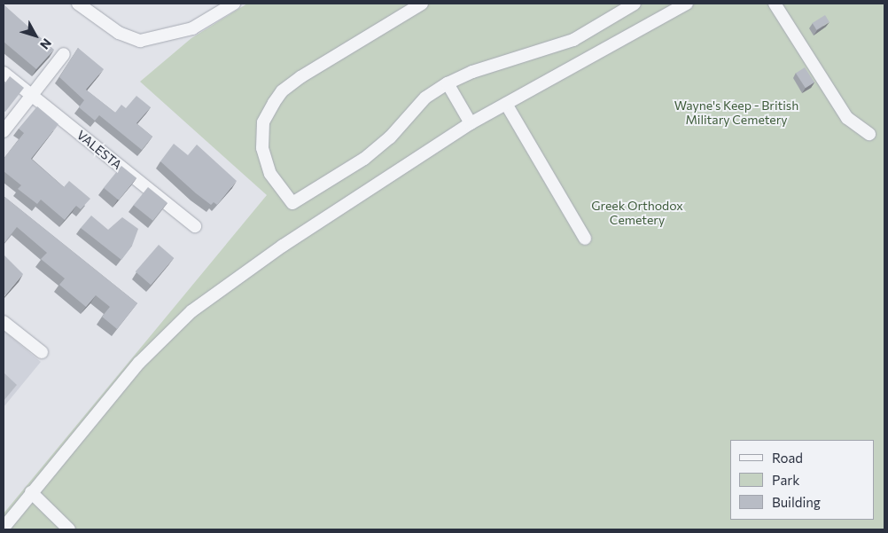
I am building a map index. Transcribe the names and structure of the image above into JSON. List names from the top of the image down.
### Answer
{
  "streets": {
    "street": ["VALESTA"]
  },
  "parks": ["Wayne's Keep - British Military Cemetery", "Greek Orthodox Cemetery"],
  "legend": ["Road", "Park", "Building"],
  "north": "bottom right"
}
